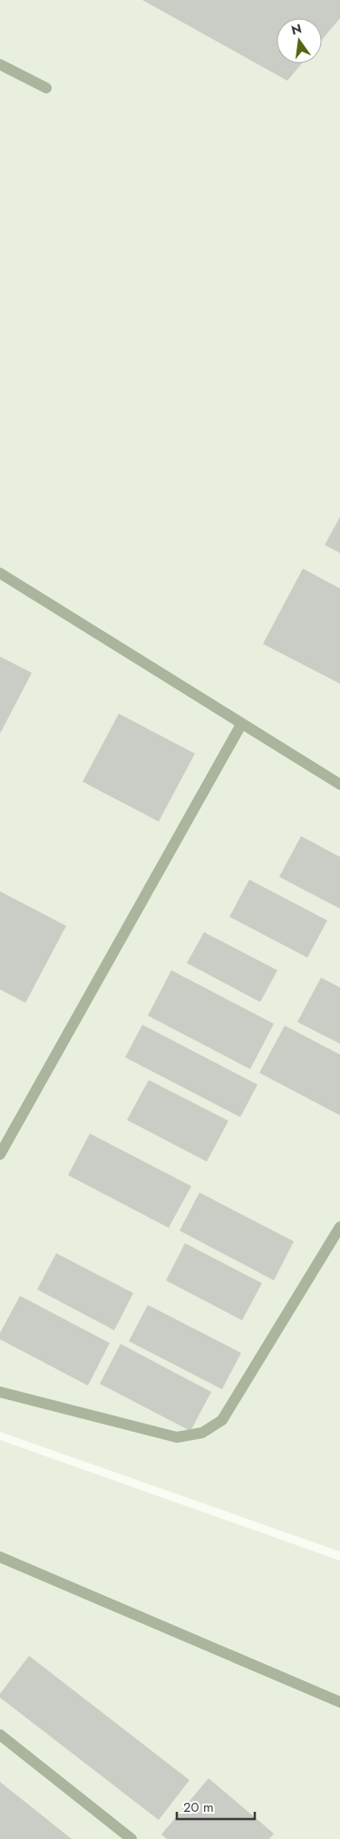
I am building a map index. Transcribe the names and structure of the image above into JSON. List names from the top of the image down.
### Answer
{
  "scale_bar": "20 m",
  "north": "top"
}
